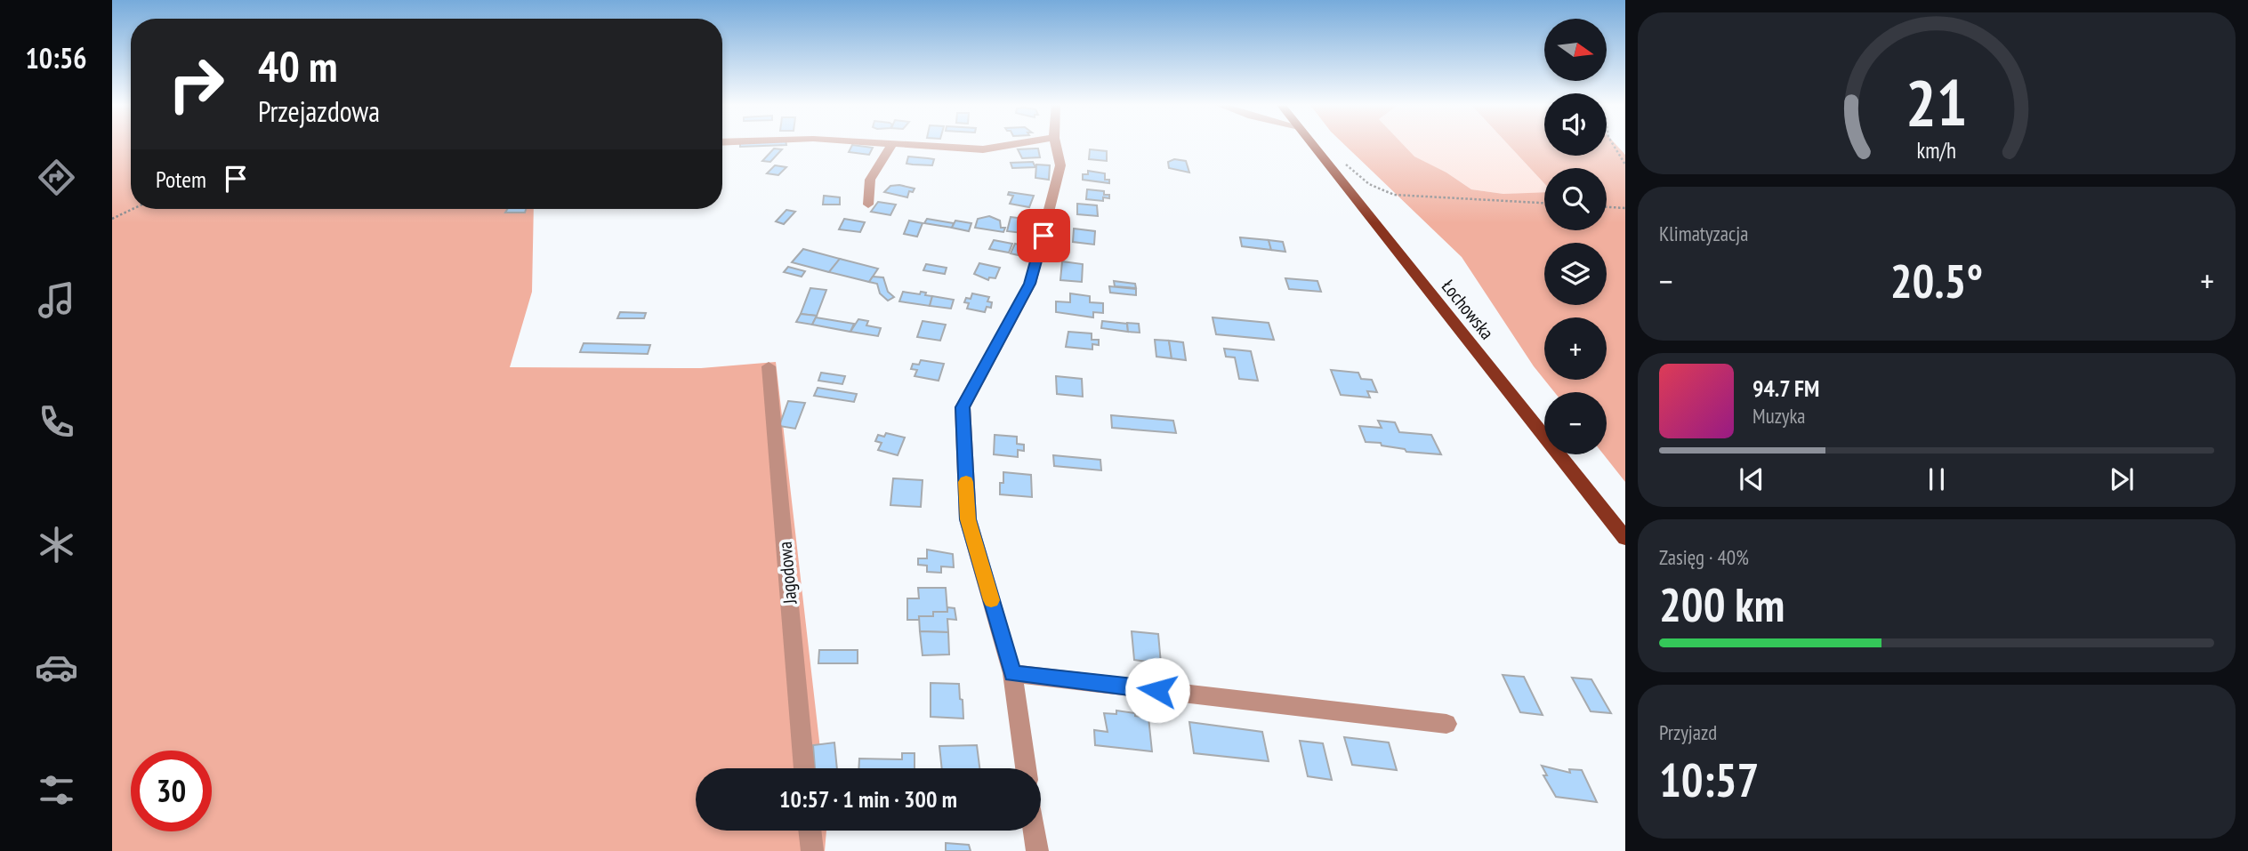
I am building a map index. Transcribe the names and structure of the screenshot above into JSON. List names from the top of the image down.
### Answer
{
  "streets": {
    "main road": ["Łochowska"],
    "street": ["Jagodowa"]
  },
  "north": "right",
  "page": {
    "tabs": "10:56",
    "map_buttons": ["+", "−"],
    "turn": ["40 m", "Przejazdowa"],
    "then": "Potem",
    "tile": [
      "Klimatyzacja",
      ["Zasięg · 40%", "200 km"],
      ["Przyjazd", "10:57"]
    ],
    "heat": ["−", "20.5°", "+"],
    "song": ["94.7 FM", "Muzyka"],
    "limit": "30",
    "trip": "10:57 · 1 min · 300 m",
    "gauge": ["21", "km/h"]
  }
}
